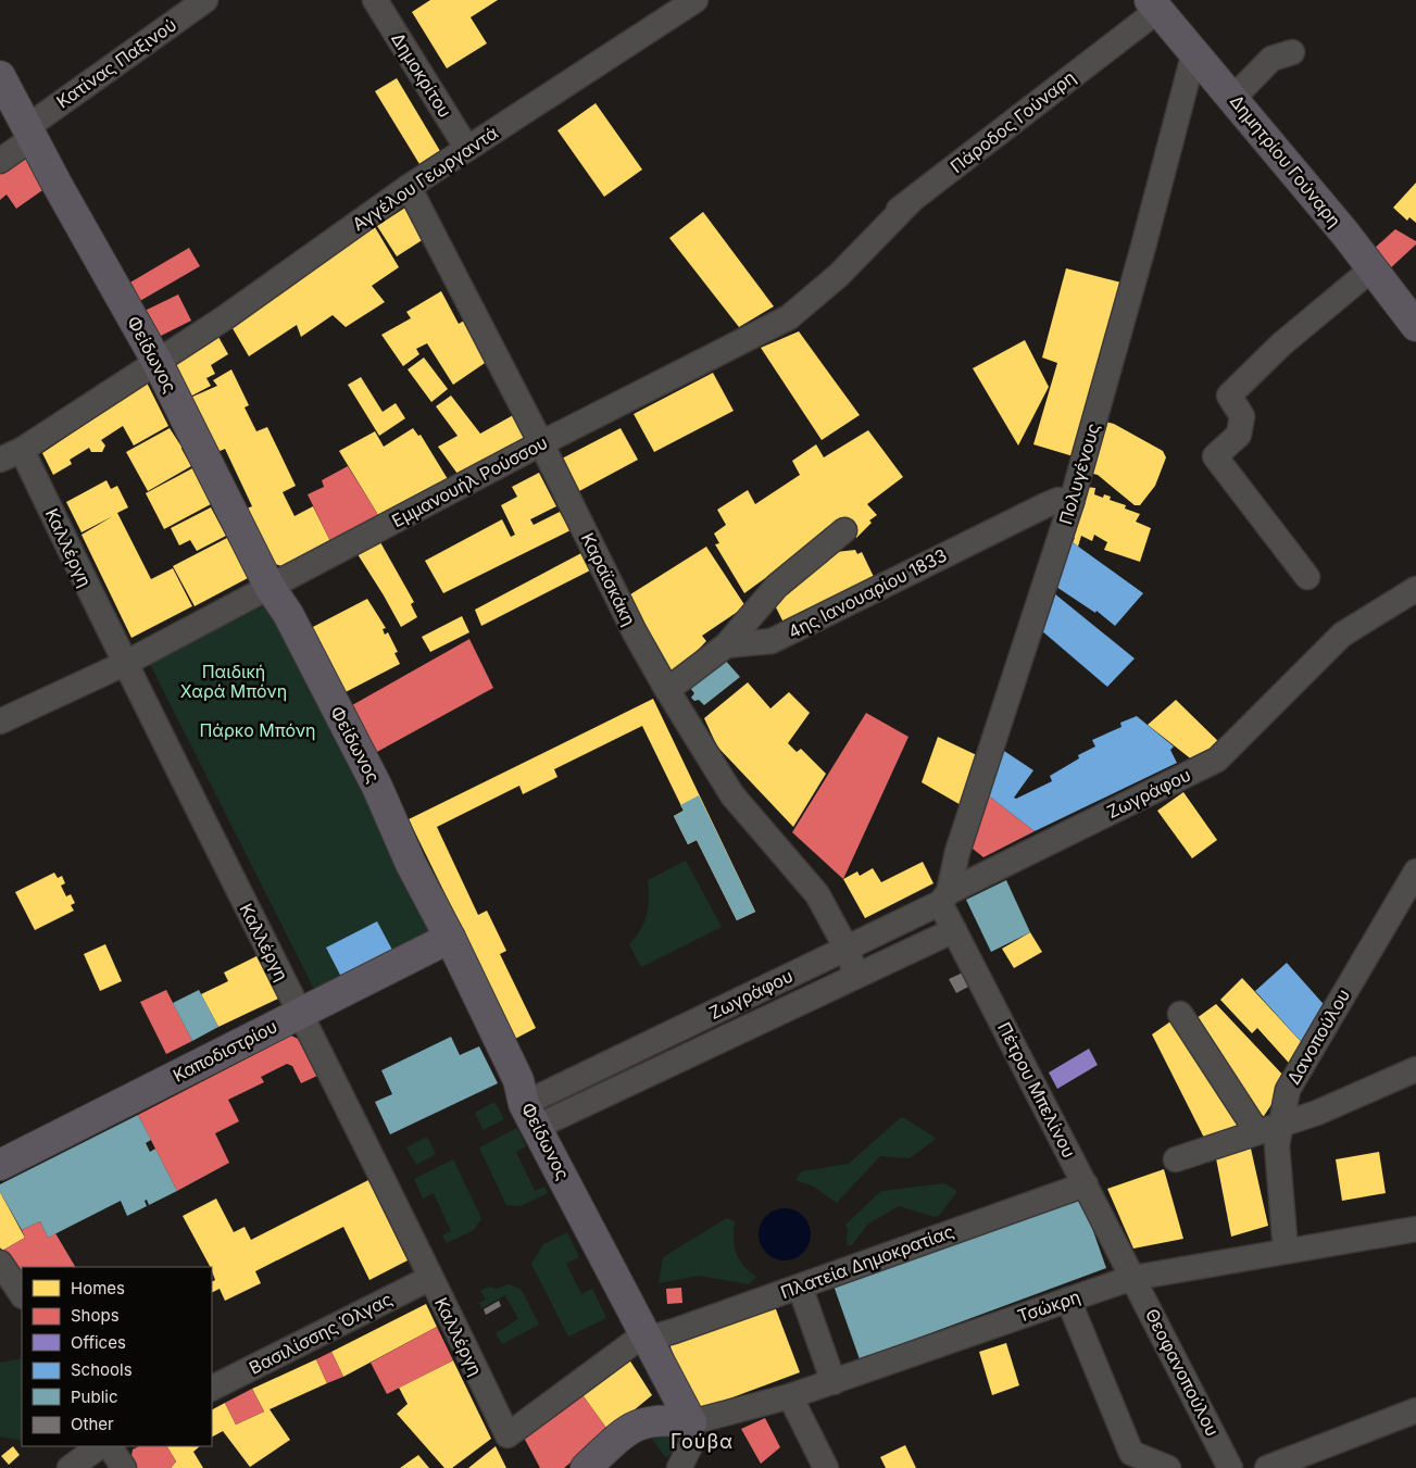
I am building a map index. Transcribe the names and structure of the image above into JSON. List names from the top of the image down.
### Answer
{
  "streets": {
    "main road": ["Δημητρίου Γούναρη", "Φείδωνος", "Καποδιστρίου"],
    "street": [
      "Κατίνας Παξινού",
      "Δημοκρίτου",
      "Πάροδος Γούναρη",
      "Αγγέλου Γεωργαντά",
      "Πολυγένους",
      "Εμμανουήλ Ρούσσου",
      "Καλλέργη",
      "Καραϊσκάκη",
      "4ης Ιανουαρίου 1833",
      "Ζωγράφου",
      "Δανοπούλου",
      "Πέτρου Μπελίνου",
      "Πλατεία Δημοκρατίας",
      "Τσώκρη",
      "Βασιλίσσης Όλγας",
      "Θεοφανοπούλου"
    ]
  },
  "crossings": [
    ["Κατίνας Παξινού", "Φείδωνος"],
    ["Δημοκρίτου", "Αγγέλου Γεωργαντά"],
    ["Πάροδος Γούναρη", "Δημητρίου Γούναρη"],
    ["Πάροδος Γούναρη", "Εμμανουήλ Ρούσσου"],
    ["Δημητρίου Γούναρη", "Πολυγένους"],
    ["Αγγέλου Γεωργαντά", "Φείδωνος"],
    ["Αγγέλου Γεωργαντά", "Καλλέργη"],
    ["Αγγέλου Γεωργαντά", "Καραϊσκάκη"],
    ["Φείδωνος", "Εμμανουήλ Ρούσσου"],
    ["Φείδωνος", "Ζωγράφου"],
    ["Φείδωνος", "Καποδιστρίου"],
    ["Φείδωνος", "Πλατεία Δημοκρατίας"],
    ["Φείδωνος", "Τσώκρη"],
    ["Πολυγένους", "4ης Ιανουαρίου 1833"],
    ["Πολυγένους", "Ζωγράφου"],
    ["Πολυγένους", "Πέτρου Μπελίνου"],
    ["Εμμανουήλ Ρούσσου", "Καλλέργη"],
    ["Εμμανουήλ Ρούσσου", "Καραϊσκάκη"],
    ["Καλλέργη", "Καποδιστρίου"],
    ["Καλλέργη", "Πλατεία Δημοκρατίας"],
    ["Καλλέργη", "Βασιλίσσης Όλγας"],
    ["Καραϊσκάκη", "Ζωγράφου"],
    ["Ζωγράφου", "Πέτρου Μπελίνου"],
    ["Δανοπούλου", "Τσώκρη"],
    ["Πέτρου Μπελίνου", "Πλατεία Δημοκρατίας"],
    ["Πέτρου Μπελίνου", "Τσώκρη"],
    ["Πέτρου Μπελίνου", "Θεοφανοπούλου"],
    ["Τσώκρη", "Θεοφανοπούλου"]
  ],
  "districts": ["Γούβα"],
  "parks": ["Παιδική Χαρά Μπόνη", "Πάρκο Μπόνη"],
  "legend": [
    "Homes",
    "Shops",
    "Offices",
    "Schools",
    "Public",
    "Other"
  ]
}
